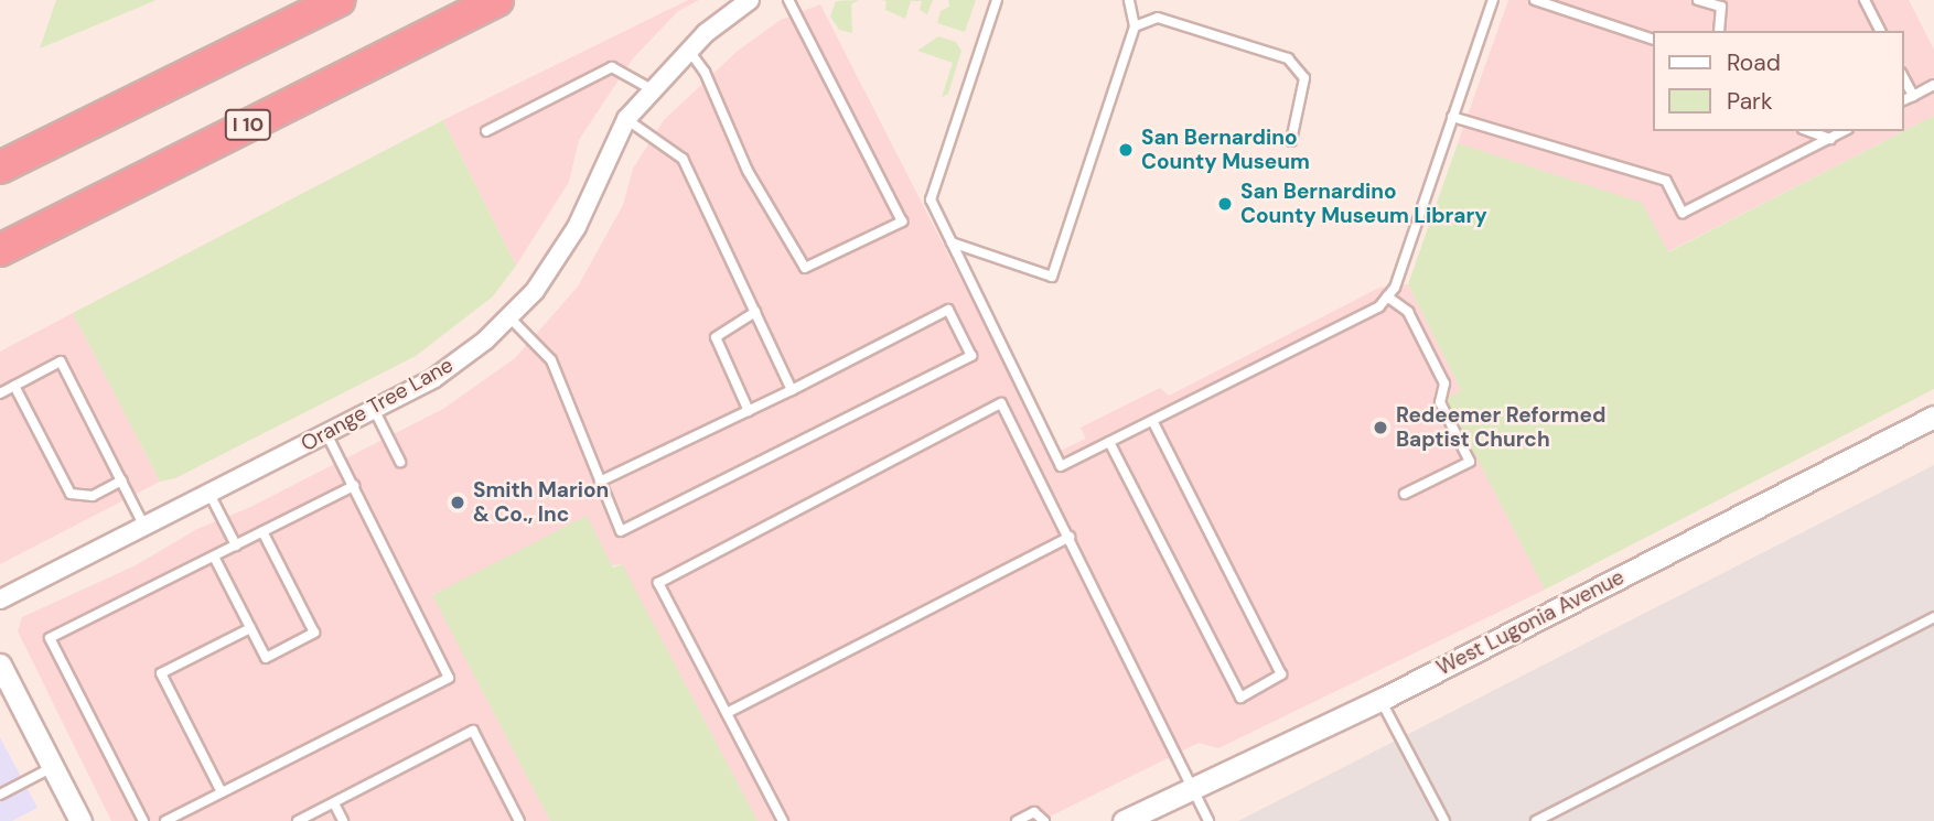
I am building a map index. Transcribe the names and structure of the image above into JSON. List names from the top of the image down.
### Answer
{
  "streets": {
    "highway": ["I 10"],
    "street": ["Orange Tree Lane", "West Lugonia Avenue"]
  },
  "places": [
    "San Bernardino County Museum",
    "San Bernardino County Museum Library",
    "Redeemer Reformed Baptist Church",
    "Smith Marion & Co., Inc"
  ],
  "legend": ["Road", "Park"]
}
